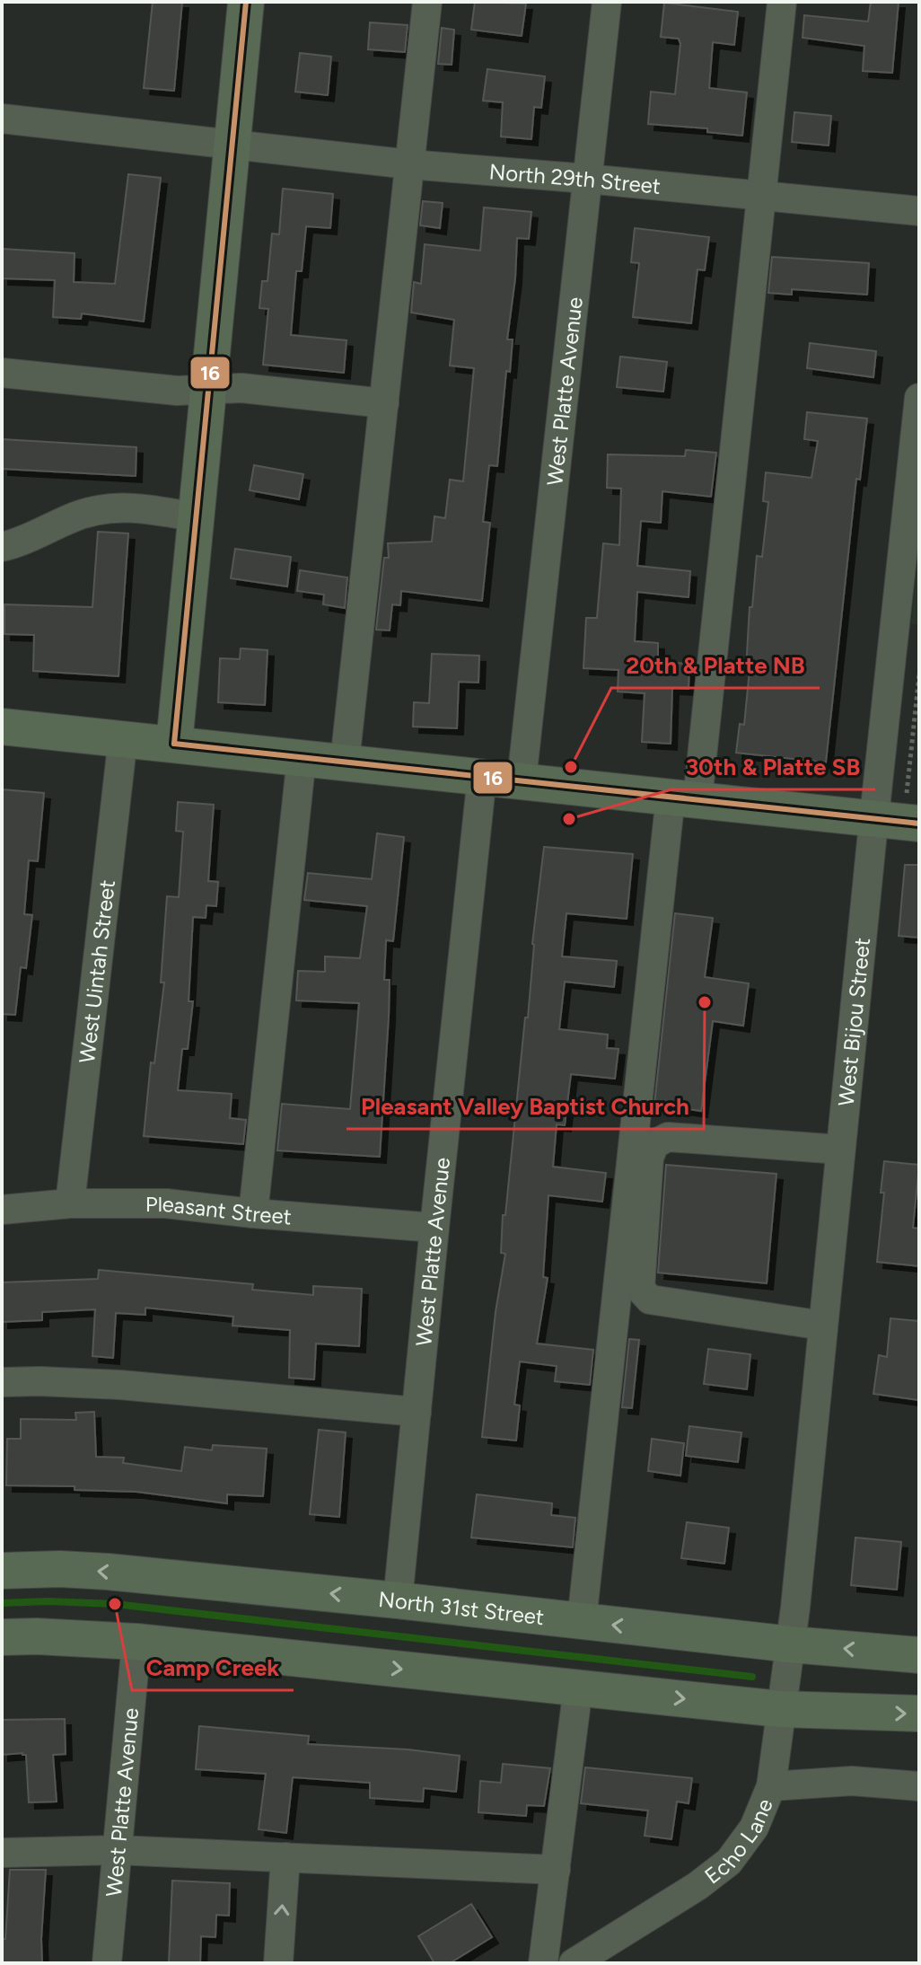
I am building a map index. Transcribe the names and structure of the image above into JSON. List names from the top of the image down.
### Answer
{
  "streets": {
    "main road": ["North 31st Street"],
    "street": [
      "North 29th Street",
      "West Platte Avenue",
      "West Uintah Street",
      "West Bijou Street",
      "Pleasant Street",
      "Echo Lane"
    ]
  },
  "crossings": [
    ["North 29th Street", "West Platte Avenue"],
    ["West Platte Avenue", "Pleasant Street"],
    ["West Platte Avenue", "North 31st Street"],
    ["West Uintah Street", "Pleasant Street"],
    ["West Bijou Street", "North 31st Street"],
    ["West Bijou Street", "Echo Lane"],
    ["North 31st Street", "Echo Lane"]
  ],
  "places": [
    "20th & Platte NB",
    "30th & Platte SB",
    "Pleasant Valley Baptist Church",
    "Camp Creek"
  ],
  "lines": ["transit line 16"]
}
